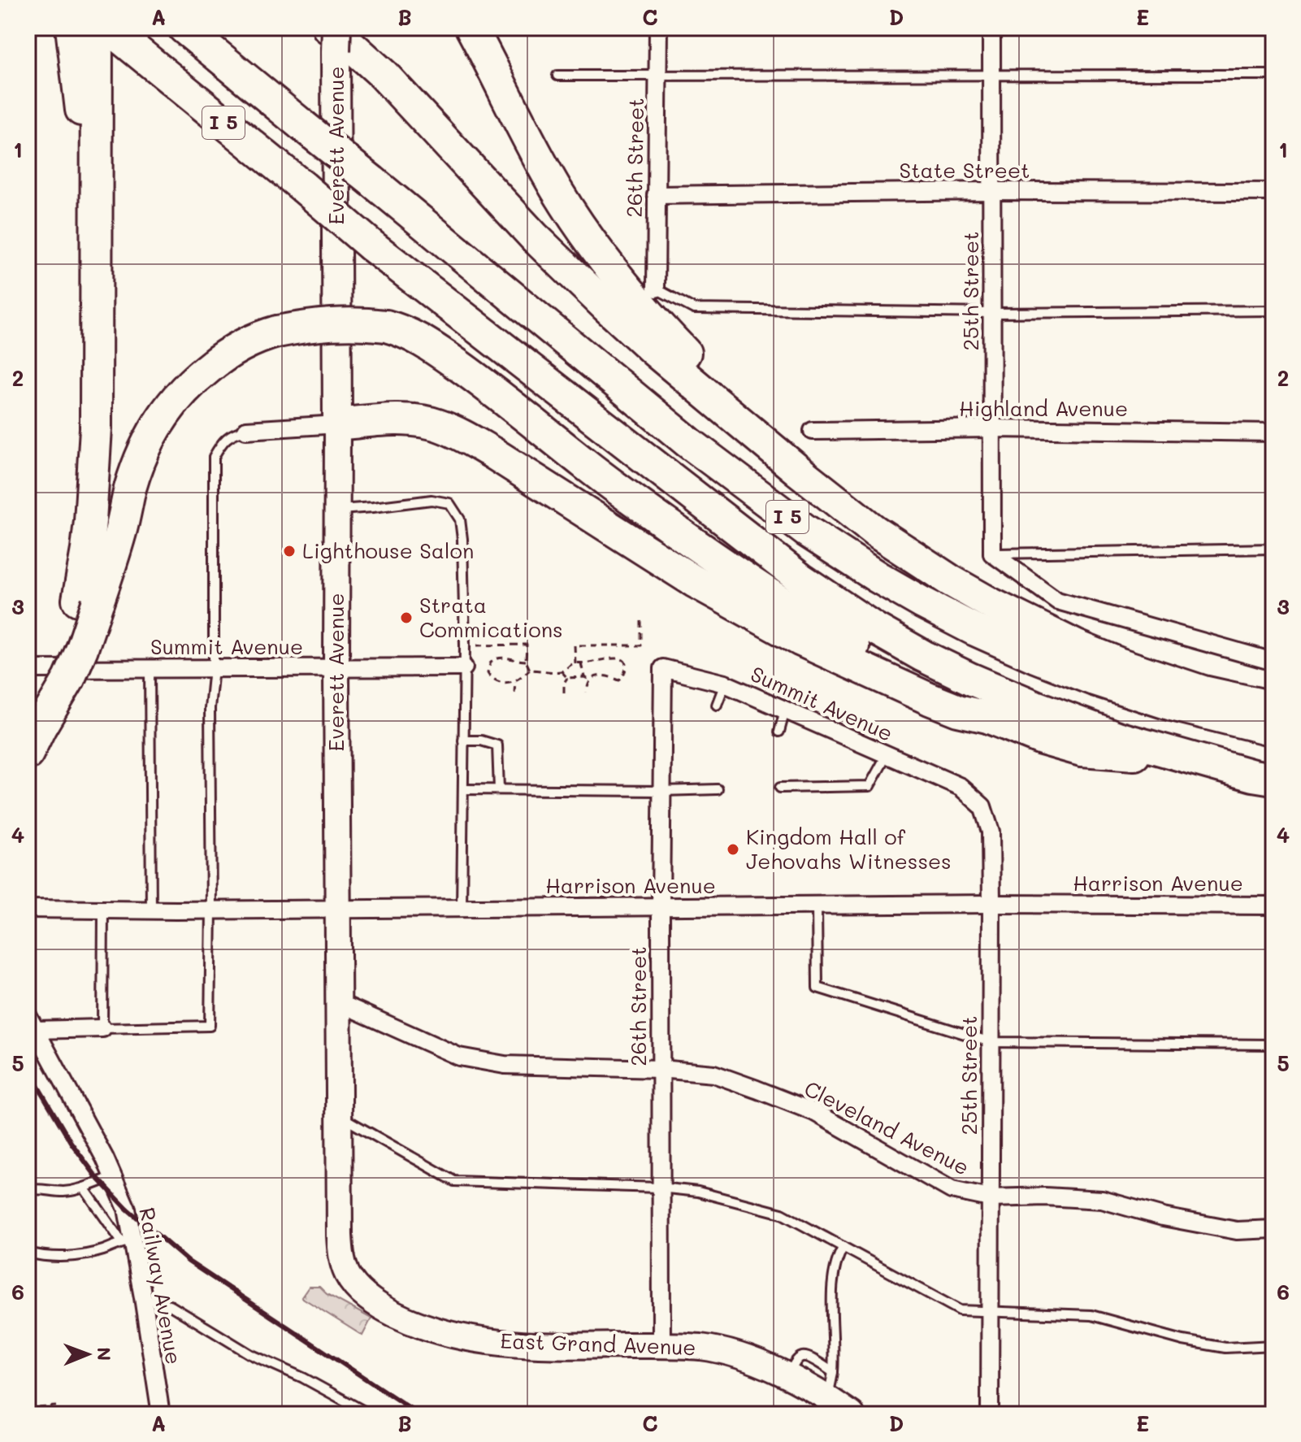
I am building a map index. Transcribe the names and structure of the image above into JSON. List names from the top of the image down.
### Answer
{
  "streets": {
    "highway": ["I 5"],
    "main road": ["Everett Avenue", "East Grand Avenue"],
    "street": [
      "26th Street",
      "State Street",
      "25th Street",
      "Highland Avenue",
      "Summit Avenue",
      "Harrison Avenue",
      "Cleveland Avenue",
      "Railway Avenue"
    ]
  },
  "crossings": [
    ["Everett Avenue", "Summit Avenue"],
    ["Everett Avenue", "Harrison Avenue"],
    ["Everett Avenue", "Cleveland Avenue"],
    ["Everett Avenue", "East Grand Avenue"],
    ["26th Street", "State Street"],
    ["26th Street", "Summit Avenue"],
    ["26th Street", "Harrison Avenue"],
    ["26th Street", "Cleveland Avenue"],
    ["26th Street", "East Grand Avenue"],
    ["State Street", "25th Street"],
    ["25th Street", "Highland Avenue"],
    ["25th Street", "Summit Avenue"],
    ["25th Street", "Harrison Avenue"],
    ["25th Street", "Cleveland Avenue"]
  ],
  "places": ["Lighthouse Salon", "Strata Commications", "Kingdom Hall of Jehovahs Witnesses"],
  "north": "right",
  "grid": {
    "columns": [
      "A",
      "B",
      "C",
      "D",
      "E"
    ],
    "rows": [
      "1",
      "2",
      "3",
      "4",
      "5",
      "6"
    ]
  }
}
